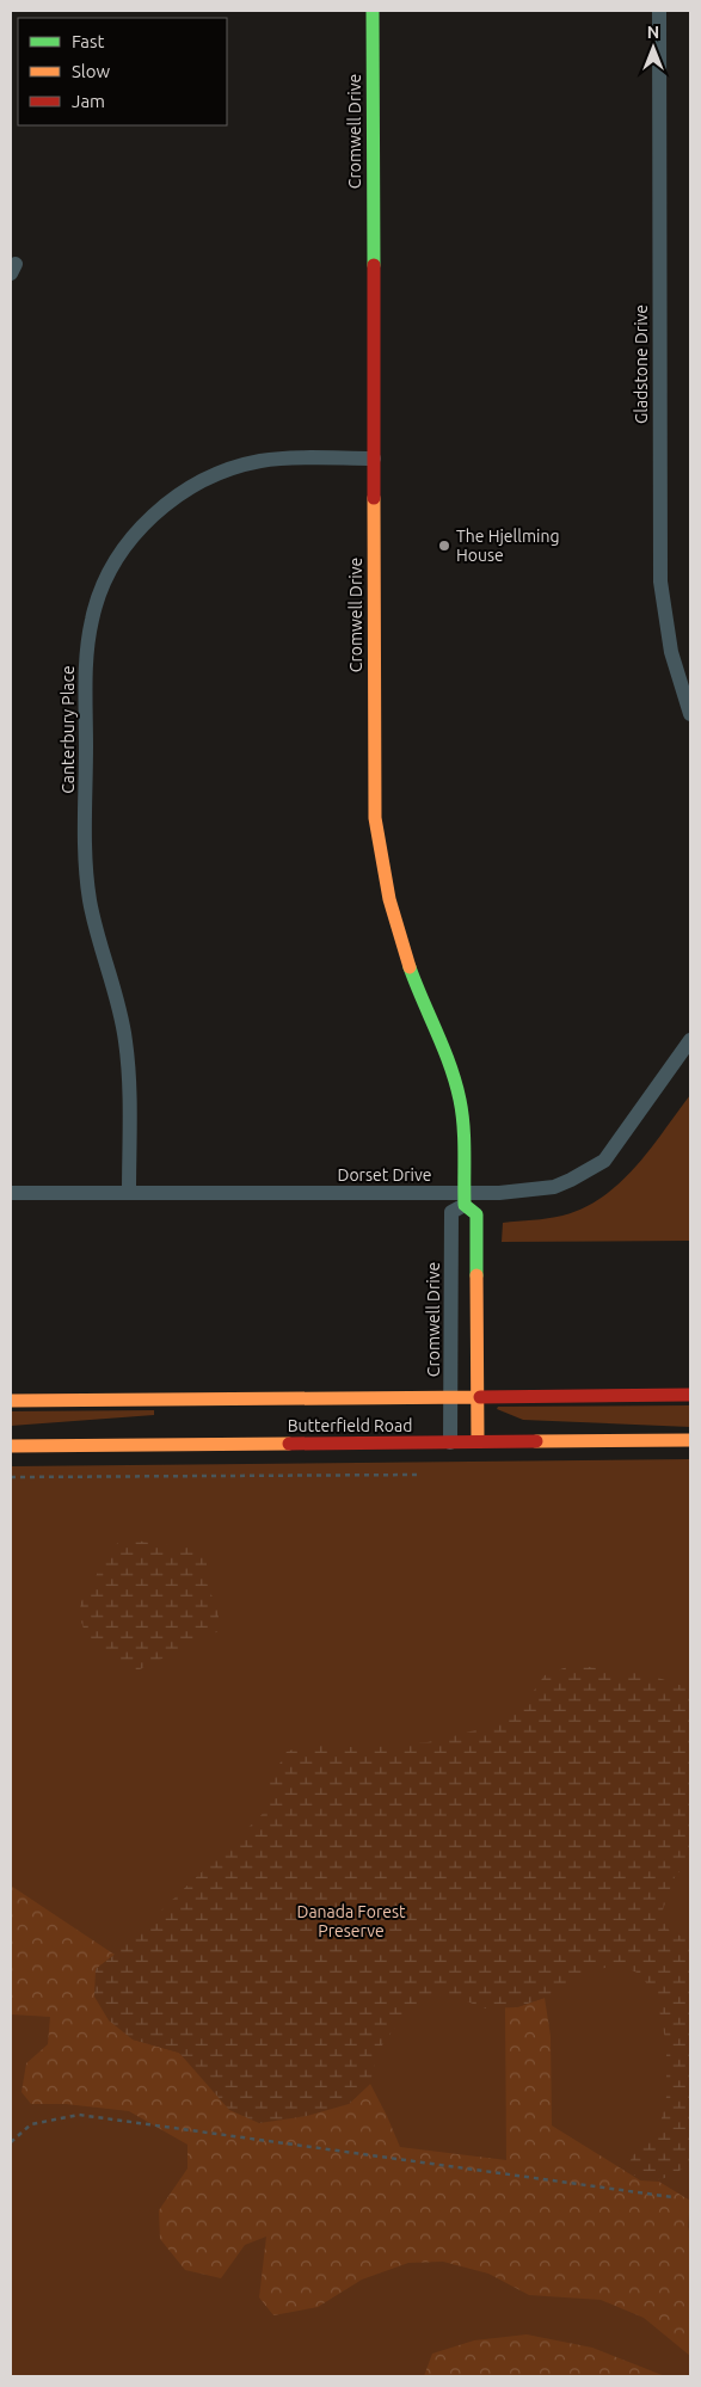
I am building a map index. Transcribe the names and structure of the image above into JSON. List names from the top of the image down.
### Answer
{
  "streets": {
    "street": [
      "Cromwell Drive",
      "Gladstone Drive",
      "Canterbury Place",
      "Dorset Drive",
      "Butterfield Road"
    ]
  },
  "crossings": [
    ["Cromwell Drive", "Canterbury Place"],
    ["Cromwell Drive", "Dorset Drive"],
    ["Cromwell Drive", "Butterfield Road"],
    ["Canterbury Place", "Dorset Drive"]
  ],
  "parks": ["Danada Forest Preserve"],
  "places": ["The Hjellming House"],
  "legend": ["Fast", "Slow", "Jam"],
  "north": "top"
}
